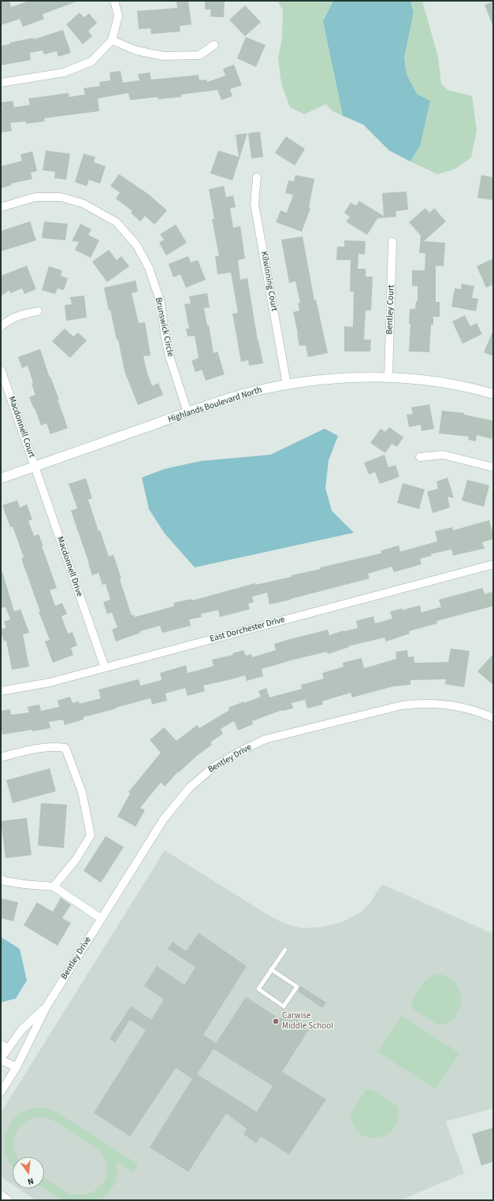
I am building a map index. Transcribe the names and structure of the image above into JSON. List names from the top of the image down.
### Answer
{
  "streets": {
    "street": [
      "Kilwinning Court",
      "Bentley Court",
      "Brunswick Circle",
      "Highlands Boulevard North",
      "Macdonnell Court",
      "Macdonnell Drive",
      "East Dorchester Drive",
      "Bentley Drive"
    ]
  },
  "crossings": [
    ["Kilwinning Court", "Highlands Boulevard North"],
    ["Bentley Court", "Highlands Boulevard North"],
    ["Brunswick Circle", "Highlands Boulevard North"],
    ["Highlands Boulevard North", "Macdonnell Court"],
    ["Highlands Boulevard North", "Macdonnell Drive"],
    ["Macdonnell Court", "Macdonnell Drive"],
    ["Macdonnell Drive", "East Dorchester Drive"]
  ],
  "places": ["Carwise Middle School"],
  "north": "bottom"
}
